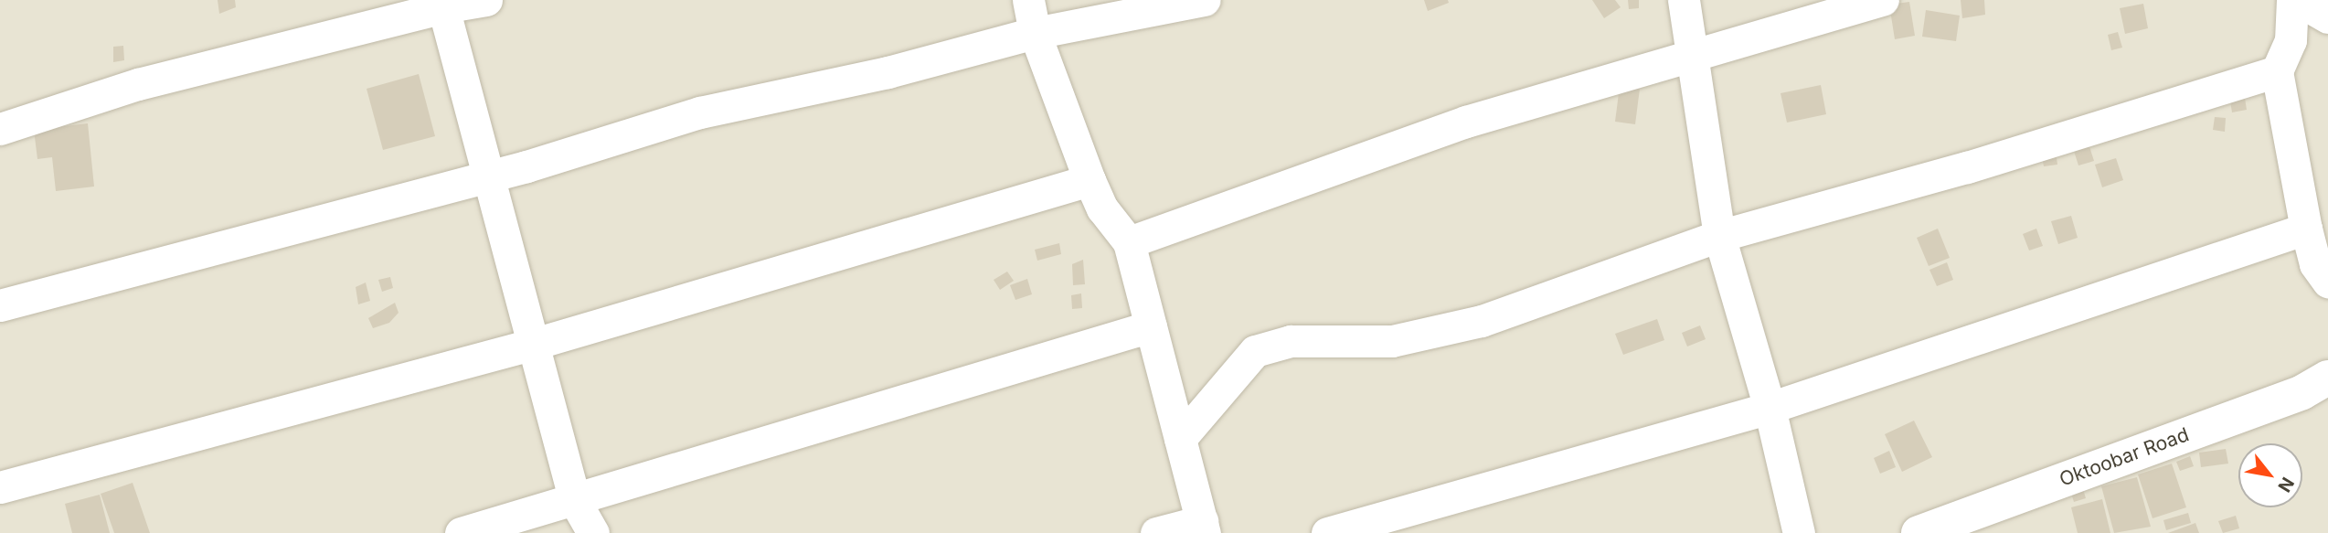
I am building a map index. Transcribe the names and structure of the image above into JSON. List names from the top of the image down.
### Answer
{
  "streets": {
    "street": ["Oktoobar Road"]
  },
  "north": "bottom right"
}
